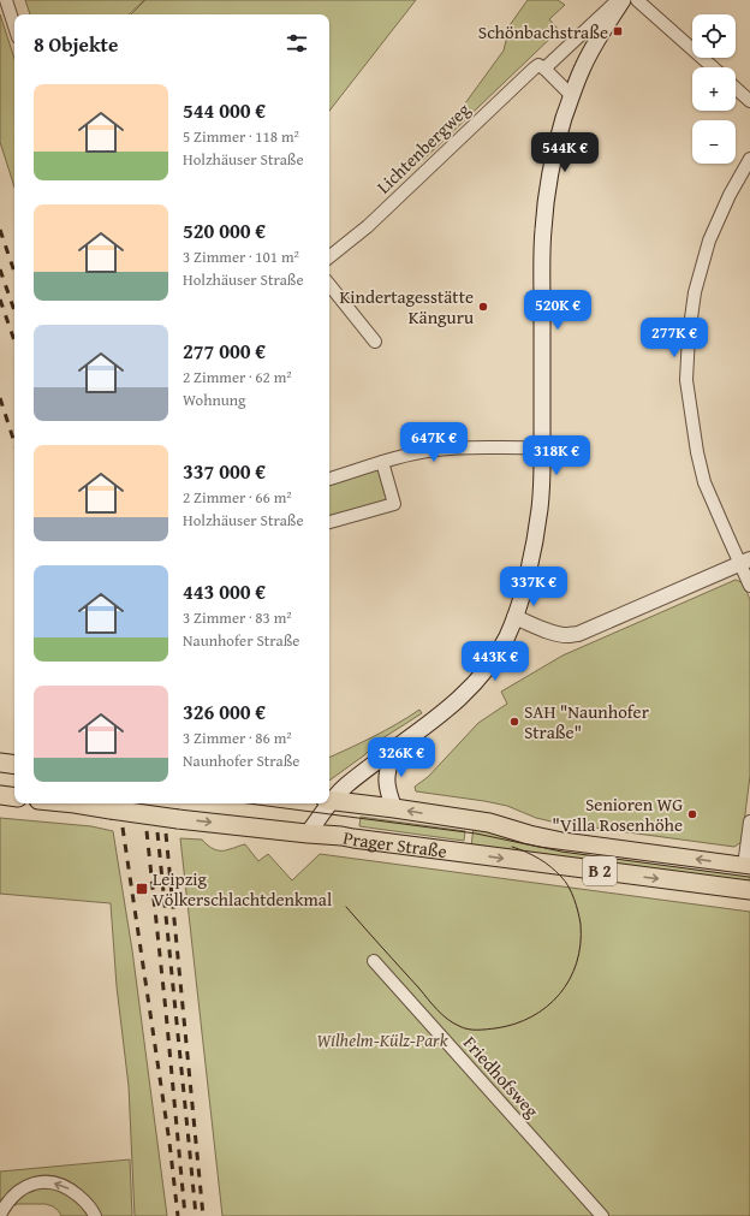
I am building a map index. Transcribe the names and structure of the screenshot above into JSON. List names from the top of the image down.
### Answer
{
  "streets": {
    "main road": ["Prager Straße", "B 2"],
    "street": ["Lichtenbergweg", "Friedhofsweg"]
  },
  "parks": ["Wilhelm-Külz-Park"],
  "places": {
    "transit": ["Schönbachstraße", "Leipzig Völkerschlachtdenkmal"],
    "other": ["Kindertagesstätte Känguru", "SAH \"Naunhofer Straße\"", "Senioren WG \"Villa Rosenhöhe"]
  },
  "page": {
    "map_buttons": ["+", "−"],
    "heading": "8 Objekte",
    "list": [
      {
        "name": "544 000 €",
        "note": "5 Zimmer · 118 m² · Holzhäuser Straße"
      },
      {
        "name": "520 000 €",
        "note": "3 Zimmer · 101 m² · Holzhäuser Straße"
      },
      {
        "name": "277 000 €",
        "note": "2 Zimmer · 62 m² · Wohnung"
      },
      {
        "name": "337 000 €",
        "note": "2 Zimmer · 66 m² · Holzhäuser Straße"
      },
      {
        "name": "443 000 €",
        "note": "3 Zimmer · 83 m² · Naunhofer Straße"
      },
      {
        "name": "326 000 €",
        "note": "3 Zimmer · 86 m² · Naunhofer Straße"
      }
    ],
    "price": [
      "544K €",
      "520K €",
      "277K €",
      "647K €",
      "318K €",
      "337K €",
      "443K €",
      "326K €"
    ]
  }
}
